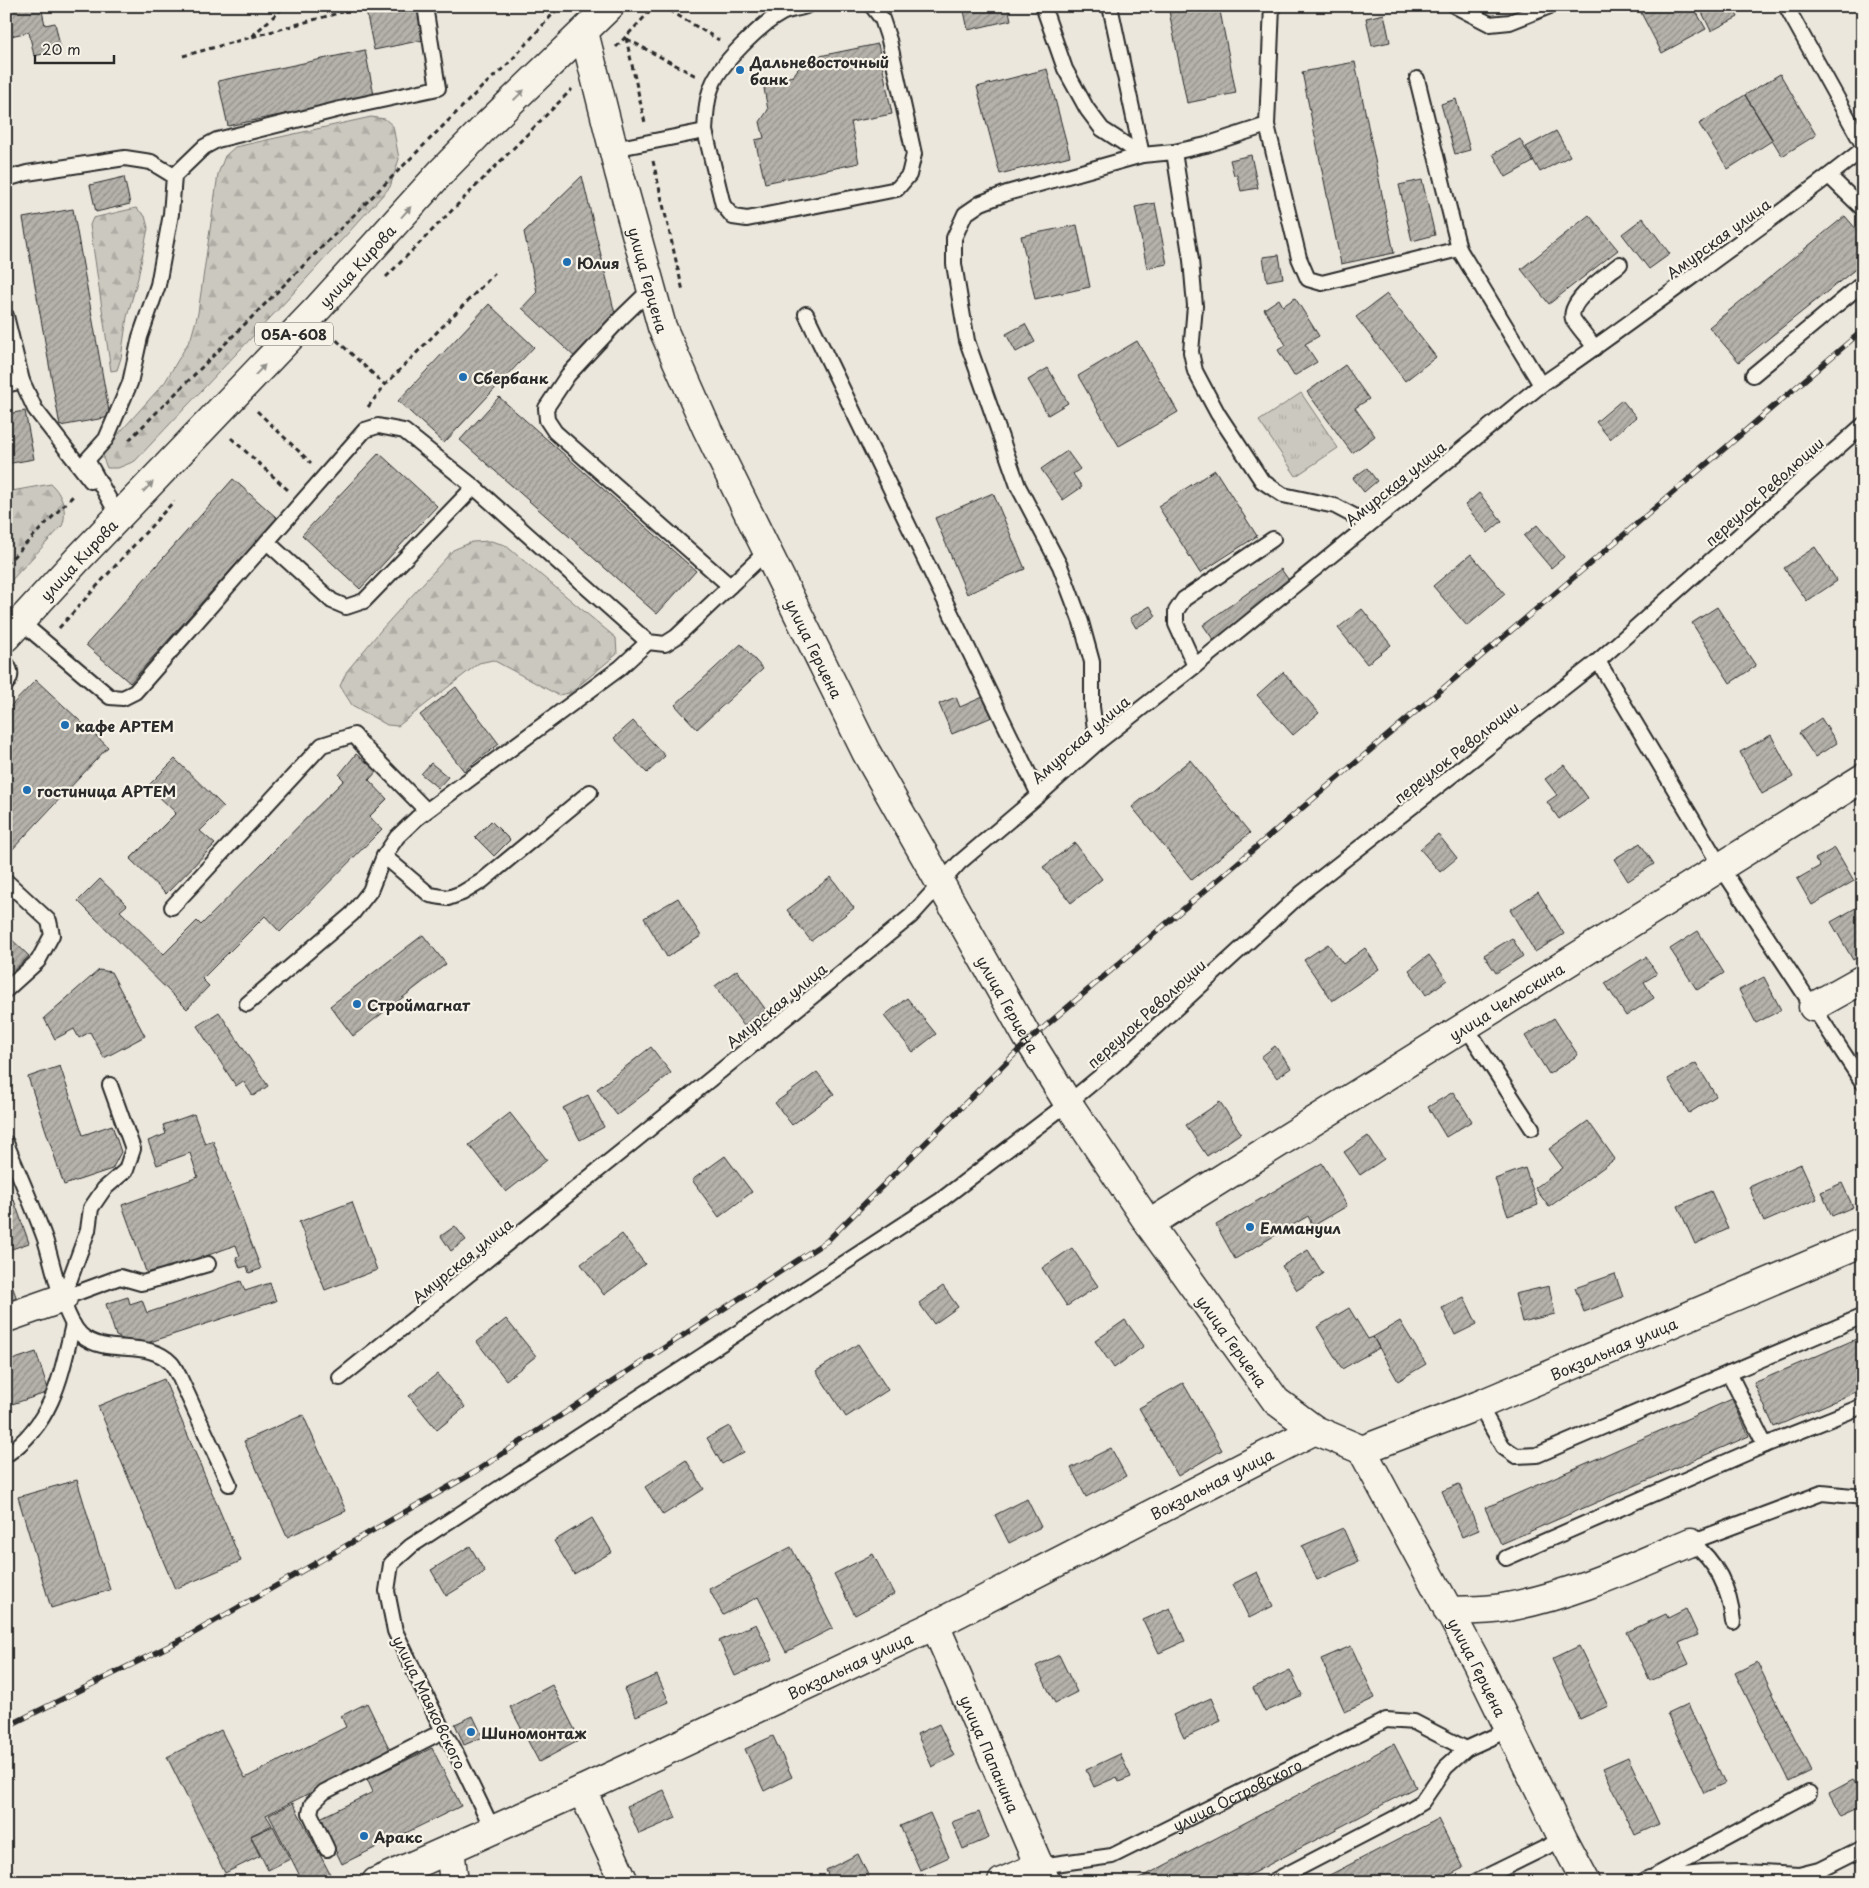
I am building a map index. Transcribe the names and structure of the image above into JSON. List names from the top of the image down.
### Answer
{
  "streets": {
    "main road": [
      "улица Кирова",
      "улица Герцена",
      "05А-608",
      "улица Челюскина",
      "Вокзальная улица",
      "улица Папанина",
      "улица Островского"
    ],
    "lane": ["Амурская улица", "переулок Революции", "улица Маяковского"]
  },
  "crossings": [
    ["Амурская улица", "улица Герцена"],
    ["улица Кирова", "улица Герцена"],
    ["улица Герцена", "переулок Революции"],
    ["улица Герцена", "улица Челюскина"],
    ["улица Герцена", "Вокзальная улица"],
    ["переулок Революции", "улица Маяковского"],
    ["Вокзальная улица", "улица Маяковского"],
    ["Вокзальная улица", "улица Папанина"],
    ["улица Папанина", "улица Островского"]
  ],
  "one_way": ["улица Кирова"],
  "places": [
    "Дальневосточный банк",
    "Юлия",
    "Сбербанк",
    "кафе АРТЕМ",
    "гостиница АРТЕМ",
    "Строймагнат",
    "Еммануил",
    "Шиномонтаж",
    "Аракс"
  ],
  "scale_bar": "20 m"
}
